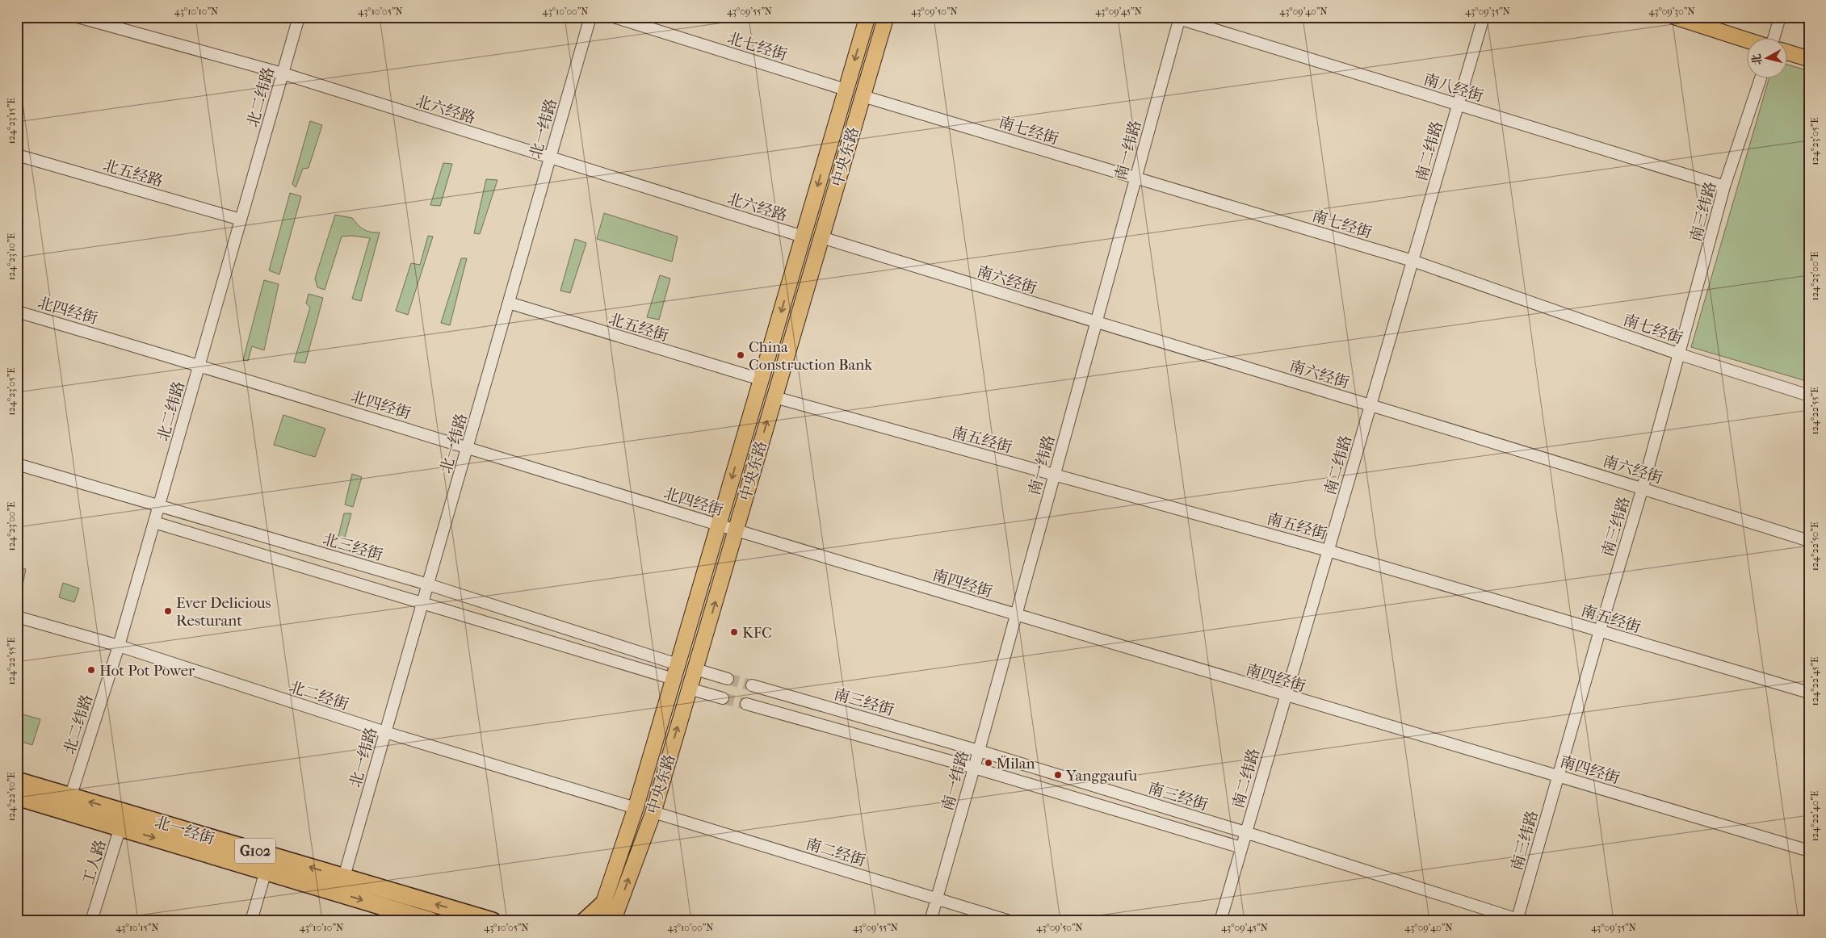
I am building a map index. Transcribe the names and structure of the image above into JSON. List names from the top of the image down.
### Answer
{
  "streets": {
    "highway": ["北一经街", "G102"],
    "main road": ["中央东路"],
    "street": [
      "北七经街",
      "南八经街",
      "北二纬路",
      "北六经路",
      "北一纬路",
      "南七经街",
      "南一纬路",
      "南二纬路",
      "北五经路",
      "南三纬路",
      "南六经街",
      "北四经街",
      "北五经街",
      "南五经街",
      "北三经街",
      "南四经街",
      "北二经街",
      "南三经街",
      "南二经街",
      "工人路"
    ]
  },
  "crossings": [
    ["北七经街", "中央东路"],
    ["南八经街", "南一纬路"],
    ["南八经街", "南二纬路"],
    ["南八经街", "南三纬路"],
    ["北二纬路", "北六经路"],
    ["北二纬路", "北五经路"],
    ["北二纬路", "北四经街"],
    ["北二纬路", "北三经街"],
    ["北二纬路", "北二经街"],
    ["北二纬路", "北一经街"],
    ["北六经路", "北一纬路"],
    ["北六经路", "中央东路"],
    ["北一纬路", "北四经街"],
    ["北一纬路", "北五经街"],
    ["北一纬路", "北三经街"],
    ["北一纬路", "北二经街"],
    ["北一纬路", "北一经街"],
    ["南七经街", "南一纬路"],
    ["南七经街", "南二纬路"],
    ["南七经街", "中央东路"],
    ["南七经街", "南三纬路"],
    ["南一纬路", "南六经街"],
    ["南一纬路", "南五经街"],
    ["南一纬路", "南四经街"],
    ["南一纬路", "南三经街"],
    ["南一纬路", "南二经街"],
    ["南二纬路", "南六经街"],
    ["南二纬路", "南五经街"],
    ["南二纬路", "南四经街"],
    ["南二纬路", "南三经街"],
    ["中央东路", "南六经街"],
    ["中央东路", "北四经街"],
    ["中央东路", "北五经街"],
    ["中央东路", "南五经街"],
    ["中央东路", "北三经街"],
    ["中央东路", "南四经街"],
    ["中央东路", "北二经街"],
    ["中央东路", "南二经街"],
    ["南三纬路", "南六经街"],
    ["南三纬路", "南五经街"],
    ["南三纬路", "南四经街"],
    ["南三纬路", "南三经街"],
    ["北四经街", "南四经街"],
    ["北一经街", "工人路"]
  ],
  "places": [
    "China Construction Bank",
    "Ever Delicious Resturant",
    "KFC",
    "Hot Pot Power",
    "M̈ilan",
    "Yanggaufu"
  ],
  "north": "left",
  "coordinates": [
    "43°10'10\"N",
    "43°10'05\"N",
    "43°10'00\"N",
    "43°09'55\"N",
    "43°09'50\"N",
    "43°09'45\"N",
    "43°09'40\"N",
    "43°09'35\"N",
    "43°09'30\"N",
    "124°23'15\"E",
    "124°23'05\"E",
    "124°23'10\"E",
    "124°23'00\"E",
    "124°22'55\"E",
    "124°22'50\"E",
    "124°22'45\"E",
    "124°22'40\"E",
    "43°10'15\"N"
  ]
}
